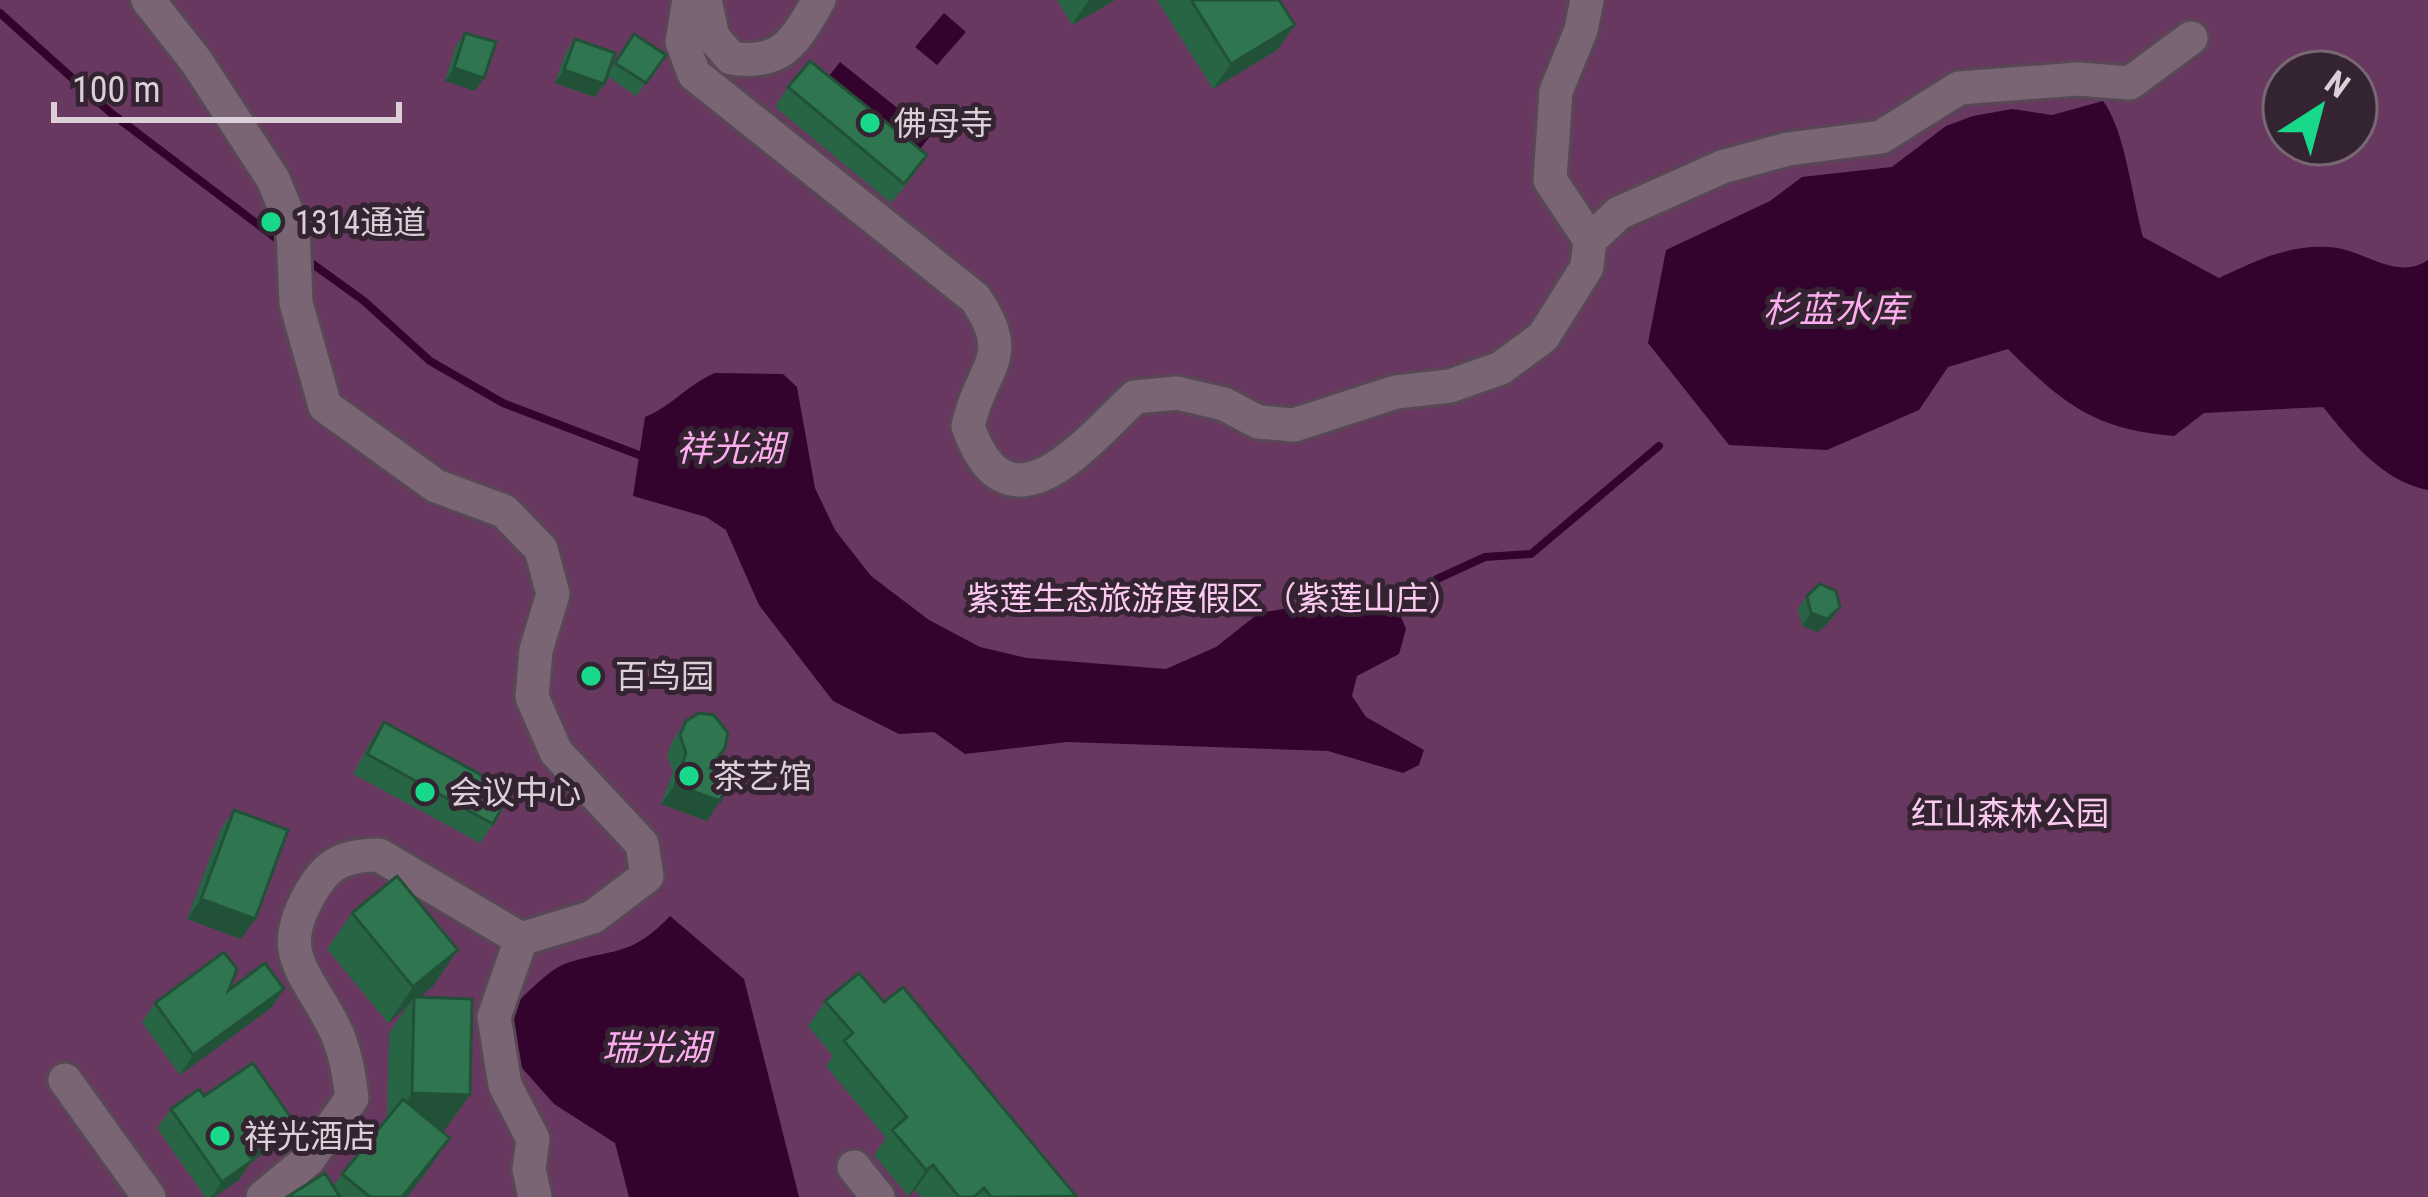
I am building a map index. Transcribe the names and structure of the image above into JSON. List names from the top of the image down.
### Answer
{
  "water": ["杉蓝水库", "祥光湖", "瑞光湖"],
  "parks": ["紫莲生态旅游度假区（紫莲山庄）", "红山森林公园"],
  "places": [
    "佛母寺",
    "1314通道",
    "百鸟园",
    "茶艺馆",
    "会议中心",
    "祥光酒店"
  ],
  "scale_bar": "100 m",
  "north": "top right"
}
